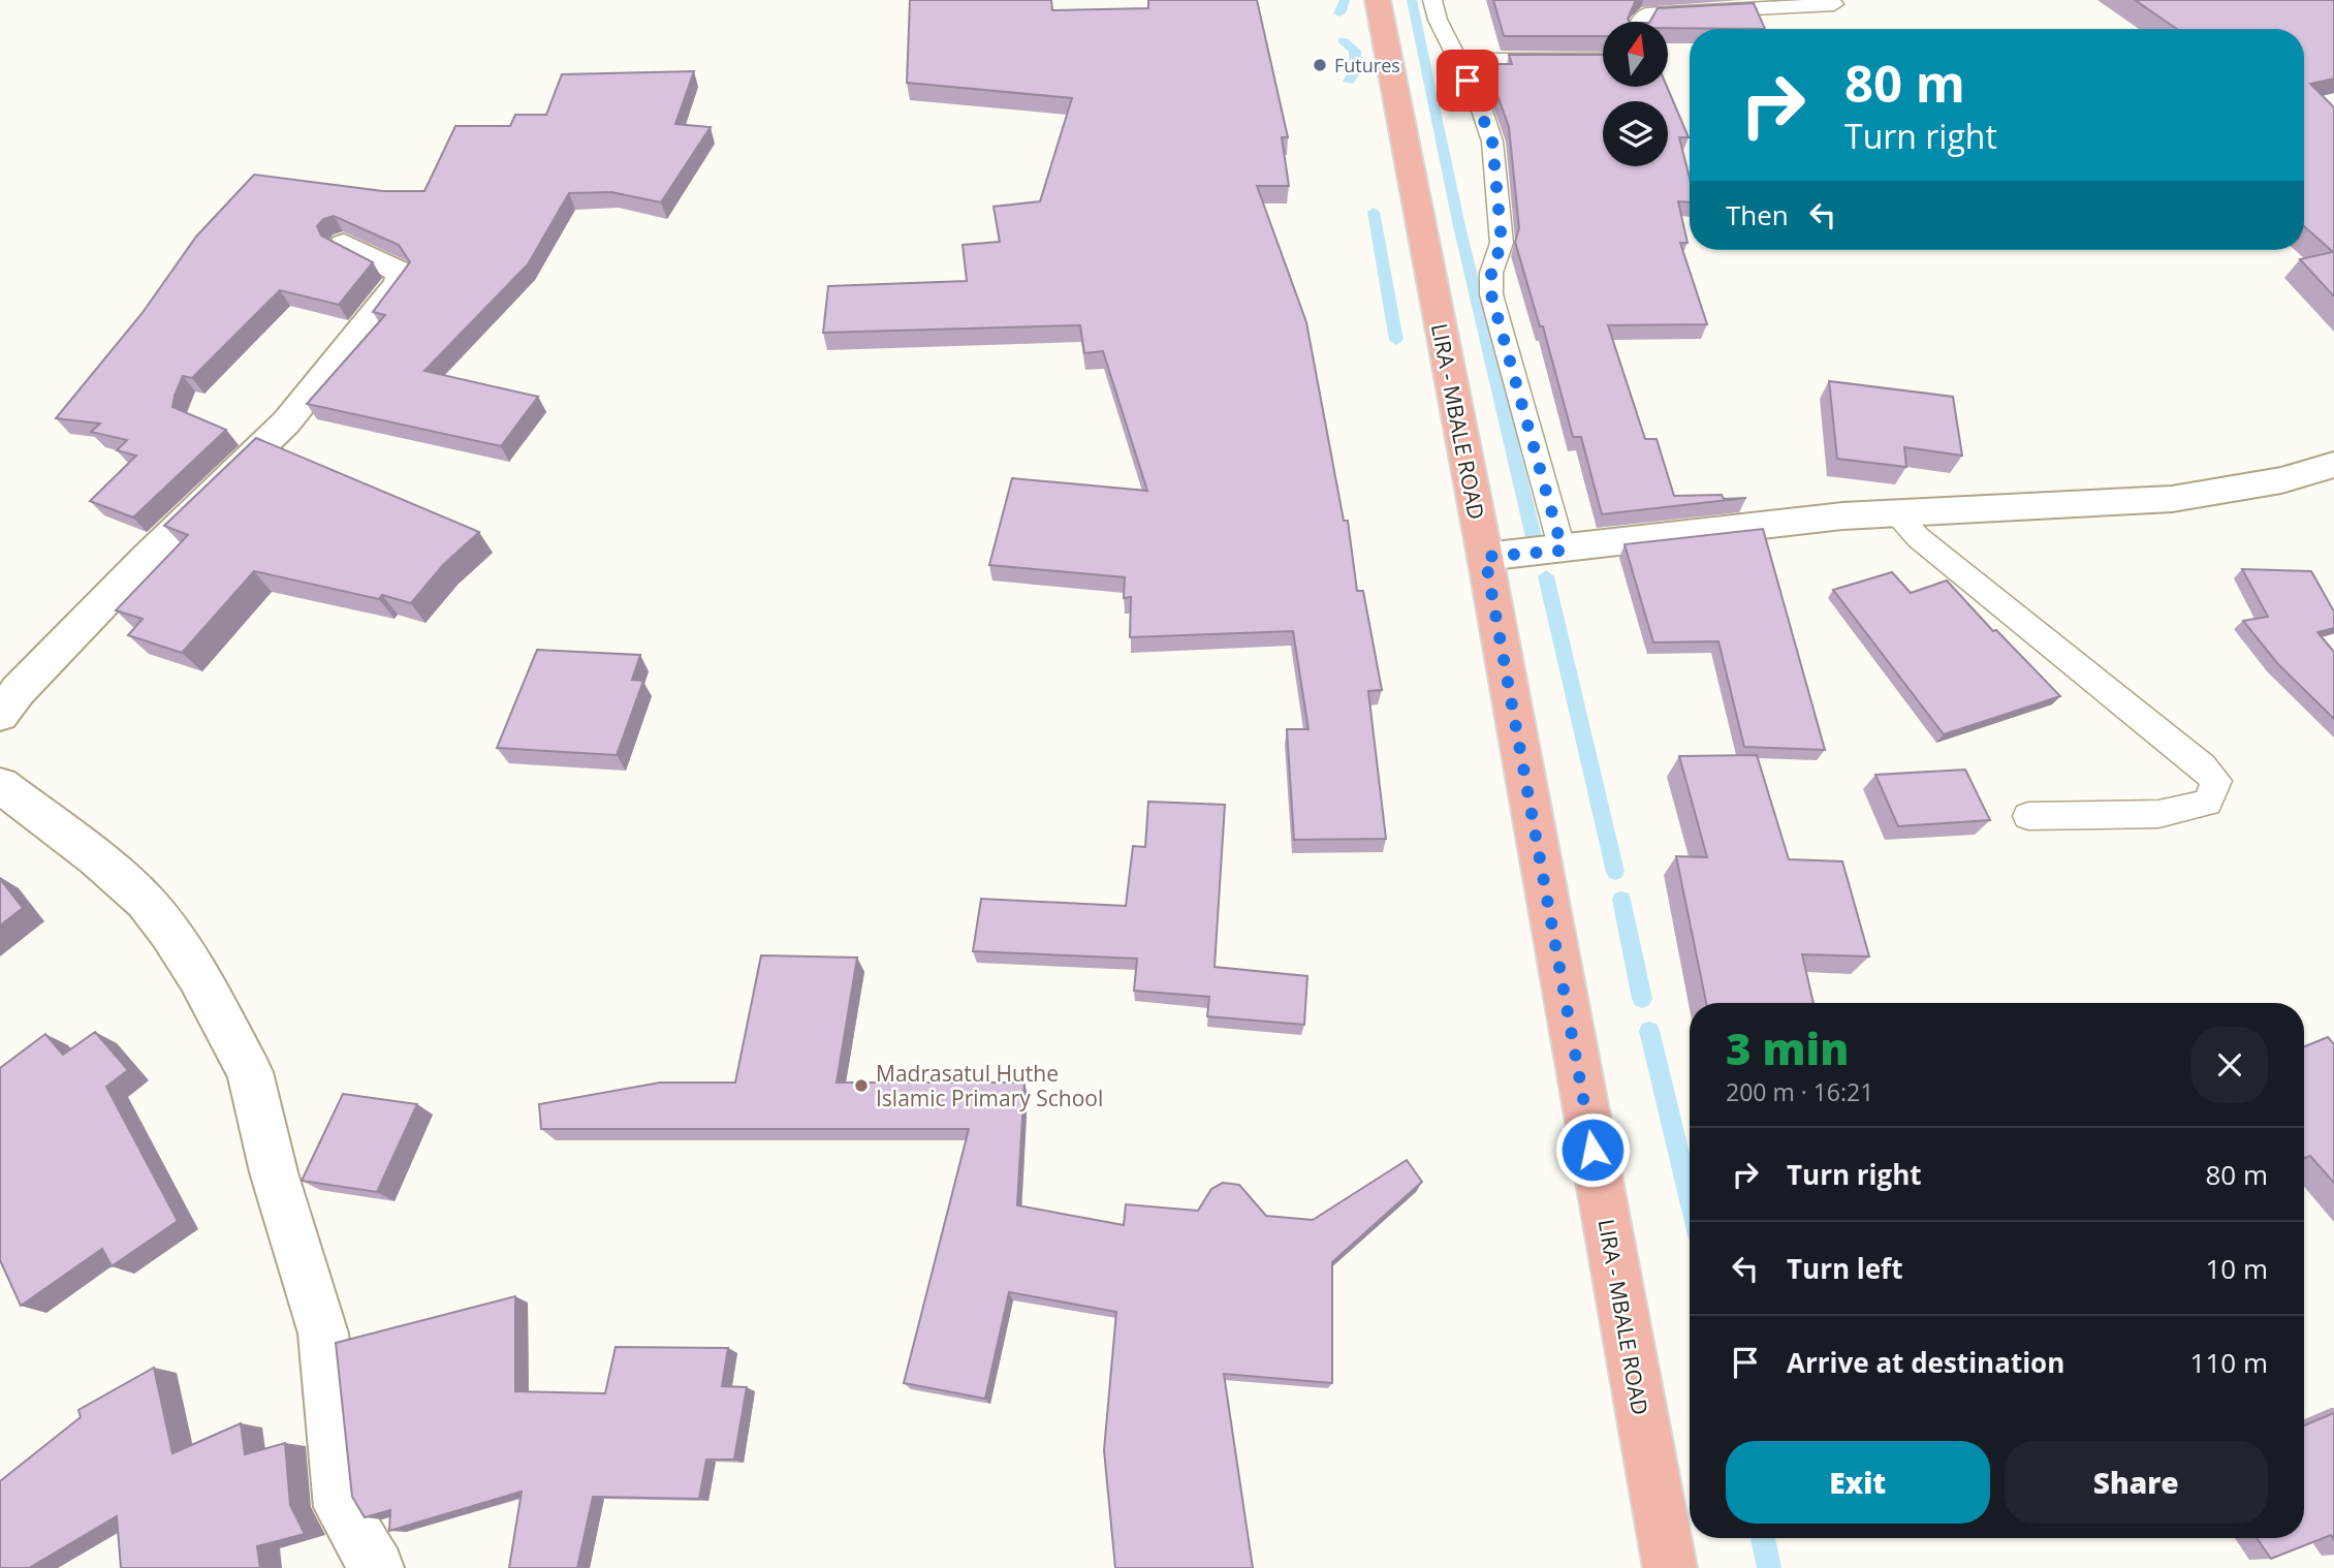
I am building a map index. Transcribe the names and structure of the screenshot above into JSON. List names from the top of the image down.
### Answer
{
  "streets": {
    "main road": ["LIRA - MBALE ROAD"]
  },
  "places": ["Futures", "Madrasatul Huthe Islamic Primary School"],
  "north": "top",
  "page": {
    "turn": ["80 m", "Turn right"],
    "then": "Then",
    "heading": ["3 min", "200 m · 16:21"],
    "list": [
      {
        "name": "Turn right",
        "value": "80 m"
      },
      {
        "name": "Turn left",
        "value": "10 m"
      },
      {
        "name": "Arrive at destination",
        "value": "110 m"
      }
    ],
    "buttons": ["Exit", "Share"]
  }
}
